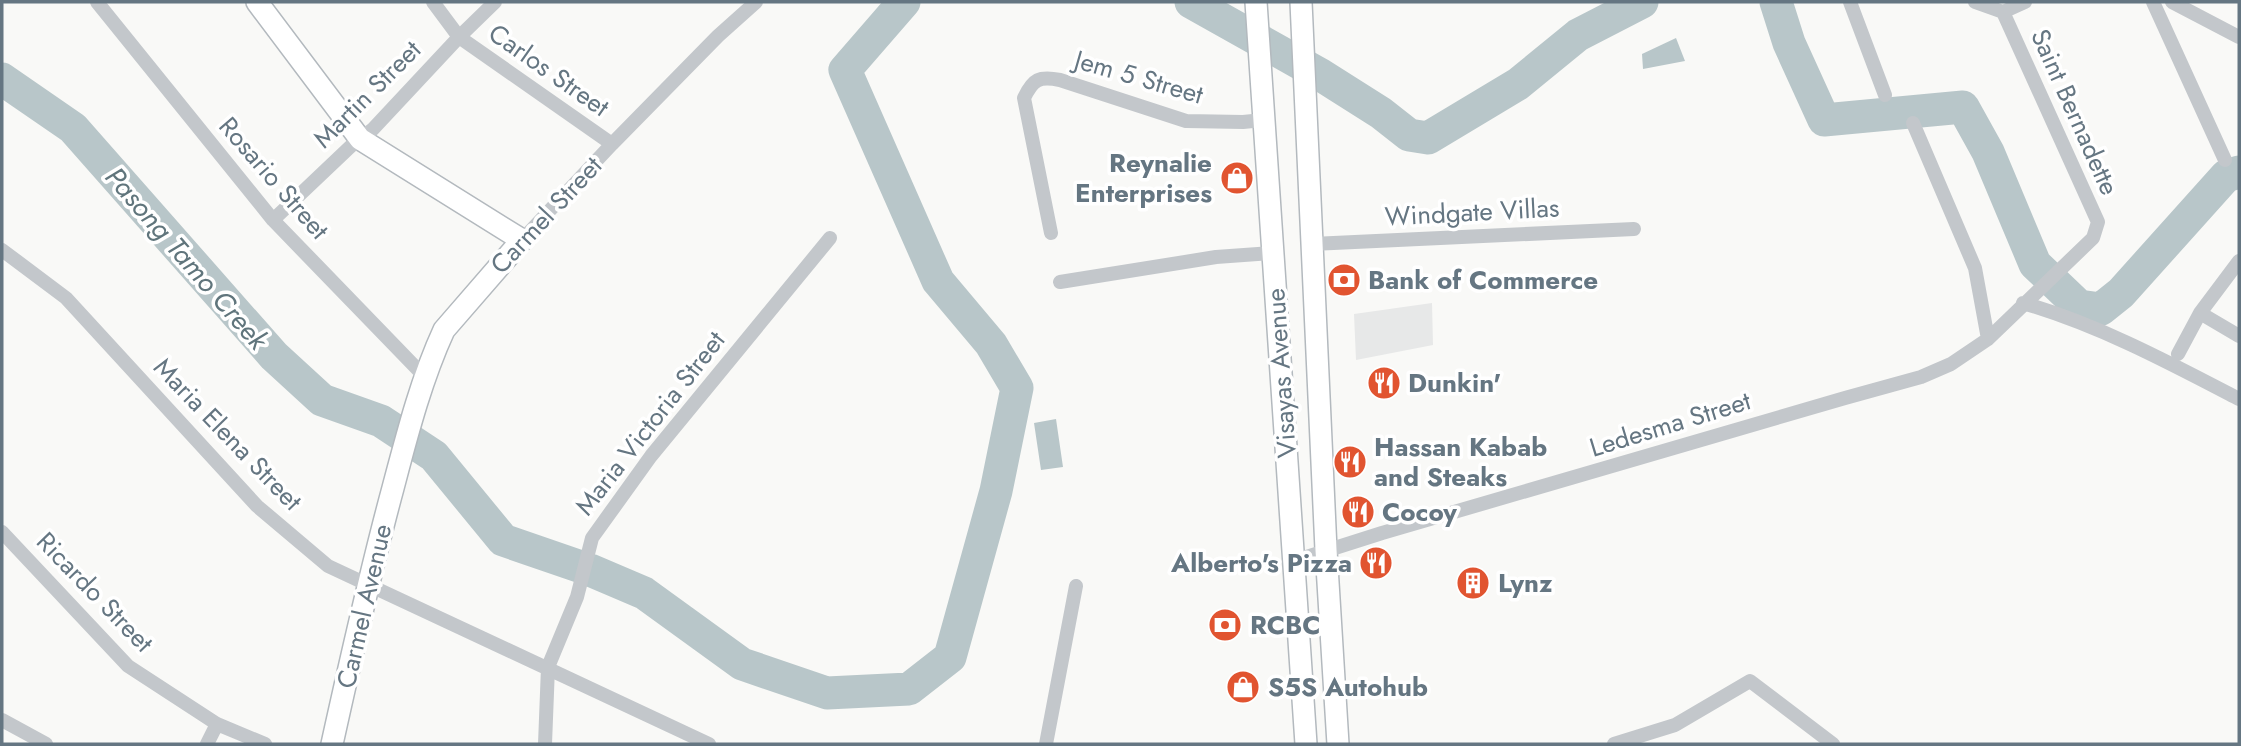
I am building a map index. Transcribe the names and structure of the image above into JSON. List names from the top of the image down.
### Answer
{
  "streets": {
    "main road": ["Carmel Street", "Visayas Avenue", "Carmel Avenue"],
    "street": [
      "Carlos Street",
      "Jem 5 Street",
      "Martin Street",
      "Saint Bernadette",
      "Rosario Street",
      "Windgate Villas",
      "Maria Victoria Street",
      "Ledesma Street",
      "Maria Elena Street",
      "Ricardo Street"
    ]
  },
  "crossings": [
    ["Carlos Street", "Martin Street"],
    ["Carlos Street", "Carmel Street"],
    ["Jem 5 Street", "Visayas Avenue"],
    ["Martin Street", "Rosario Street"],
    ["Saint Bernadette", "Ledesma Street"],
    ["Rosario Street", "Carmel Street"],
    ["Windgate Villas", "Visayas Avenue"],
    ["Carmel Street", "Carmel Avenue"],
    ["Visayas Avenue", "Ledesma Street"],
    ["Maria Victoria Street", "Maria Elena Street"],
    ["Maria Elena Street", "Carmel Avenue"]
  ],
  "water": ["Pasong Tamo Creek"],
  "places": {
    "shop": ["Reynalie Enterprises", "S5S Autohub"],
    "bank": ["Bank of Commerce", "RCBC"],
    "restaurant": [
      "Dunkin'",
      "Hassan Kabab and Steaks",
      "Cocoy",
      "Alberto's Pizza"
    ],
    "building": ["Lynz"]
  }
}
